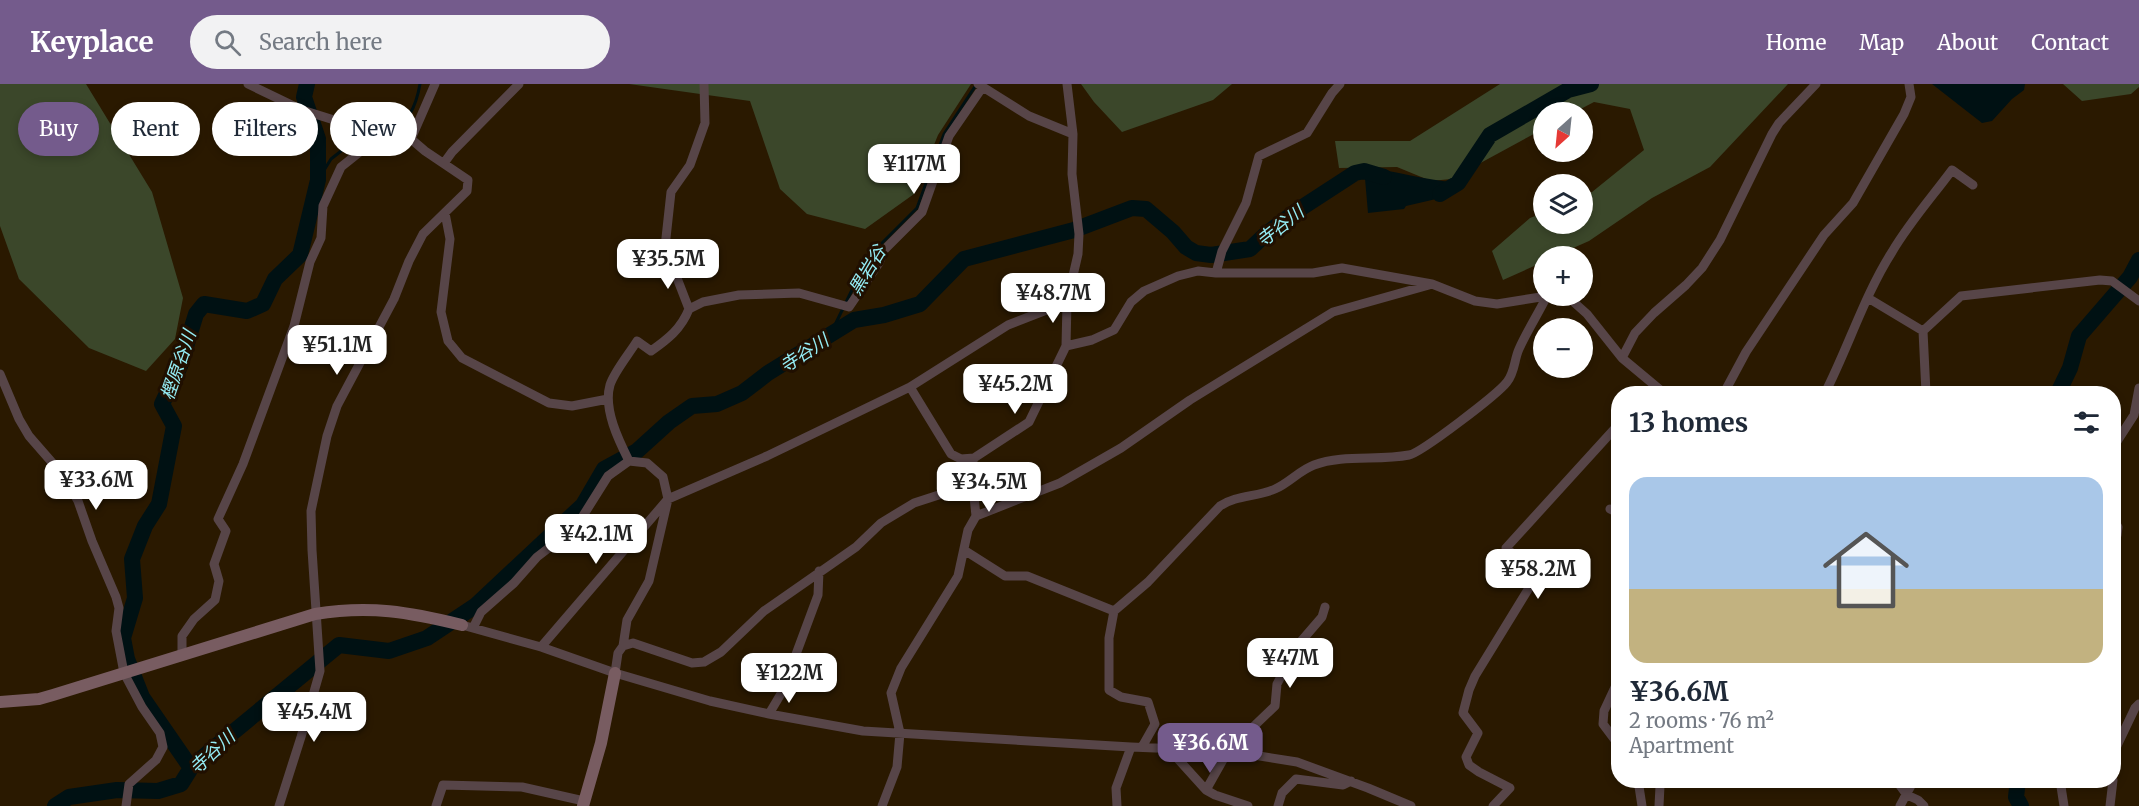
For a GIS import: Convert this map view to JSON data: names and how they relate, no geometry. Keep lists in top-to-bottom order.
{
  "water": ["寺谷川", "黒岩谷", "樫原谷川"],
  "north": "bottom left",
  "page": {
    "header": "Keyplace",
    "search": "Search here",
    "nav": [
      "Home",
      "Map",
      "About",
      "Contact"
    ],
    "map_buttons": ["+", "−"],
    "chip": [
      "Buy",
      "Rent",
      "Filters",
      "New"
    ],
    "price": [
      "¥117M",
      "¥35.5M",
      "¥48.7M",
      "¥51.1M",
      "¥45.2M",
      "¥33.6M",
      "¥34.5M",
      "¥42.1M",
      "¥58.2M",
      "¥47M",
      "¥122M",
      "¥45.4M",
      "¥36.6M"
    ],
    "heading": "13 homes",
    "list": [
      {
        "name": "¥36.6M",
        "note": "2 rooms · 76 m² · Apartment"
      }
    ]
  }
}
